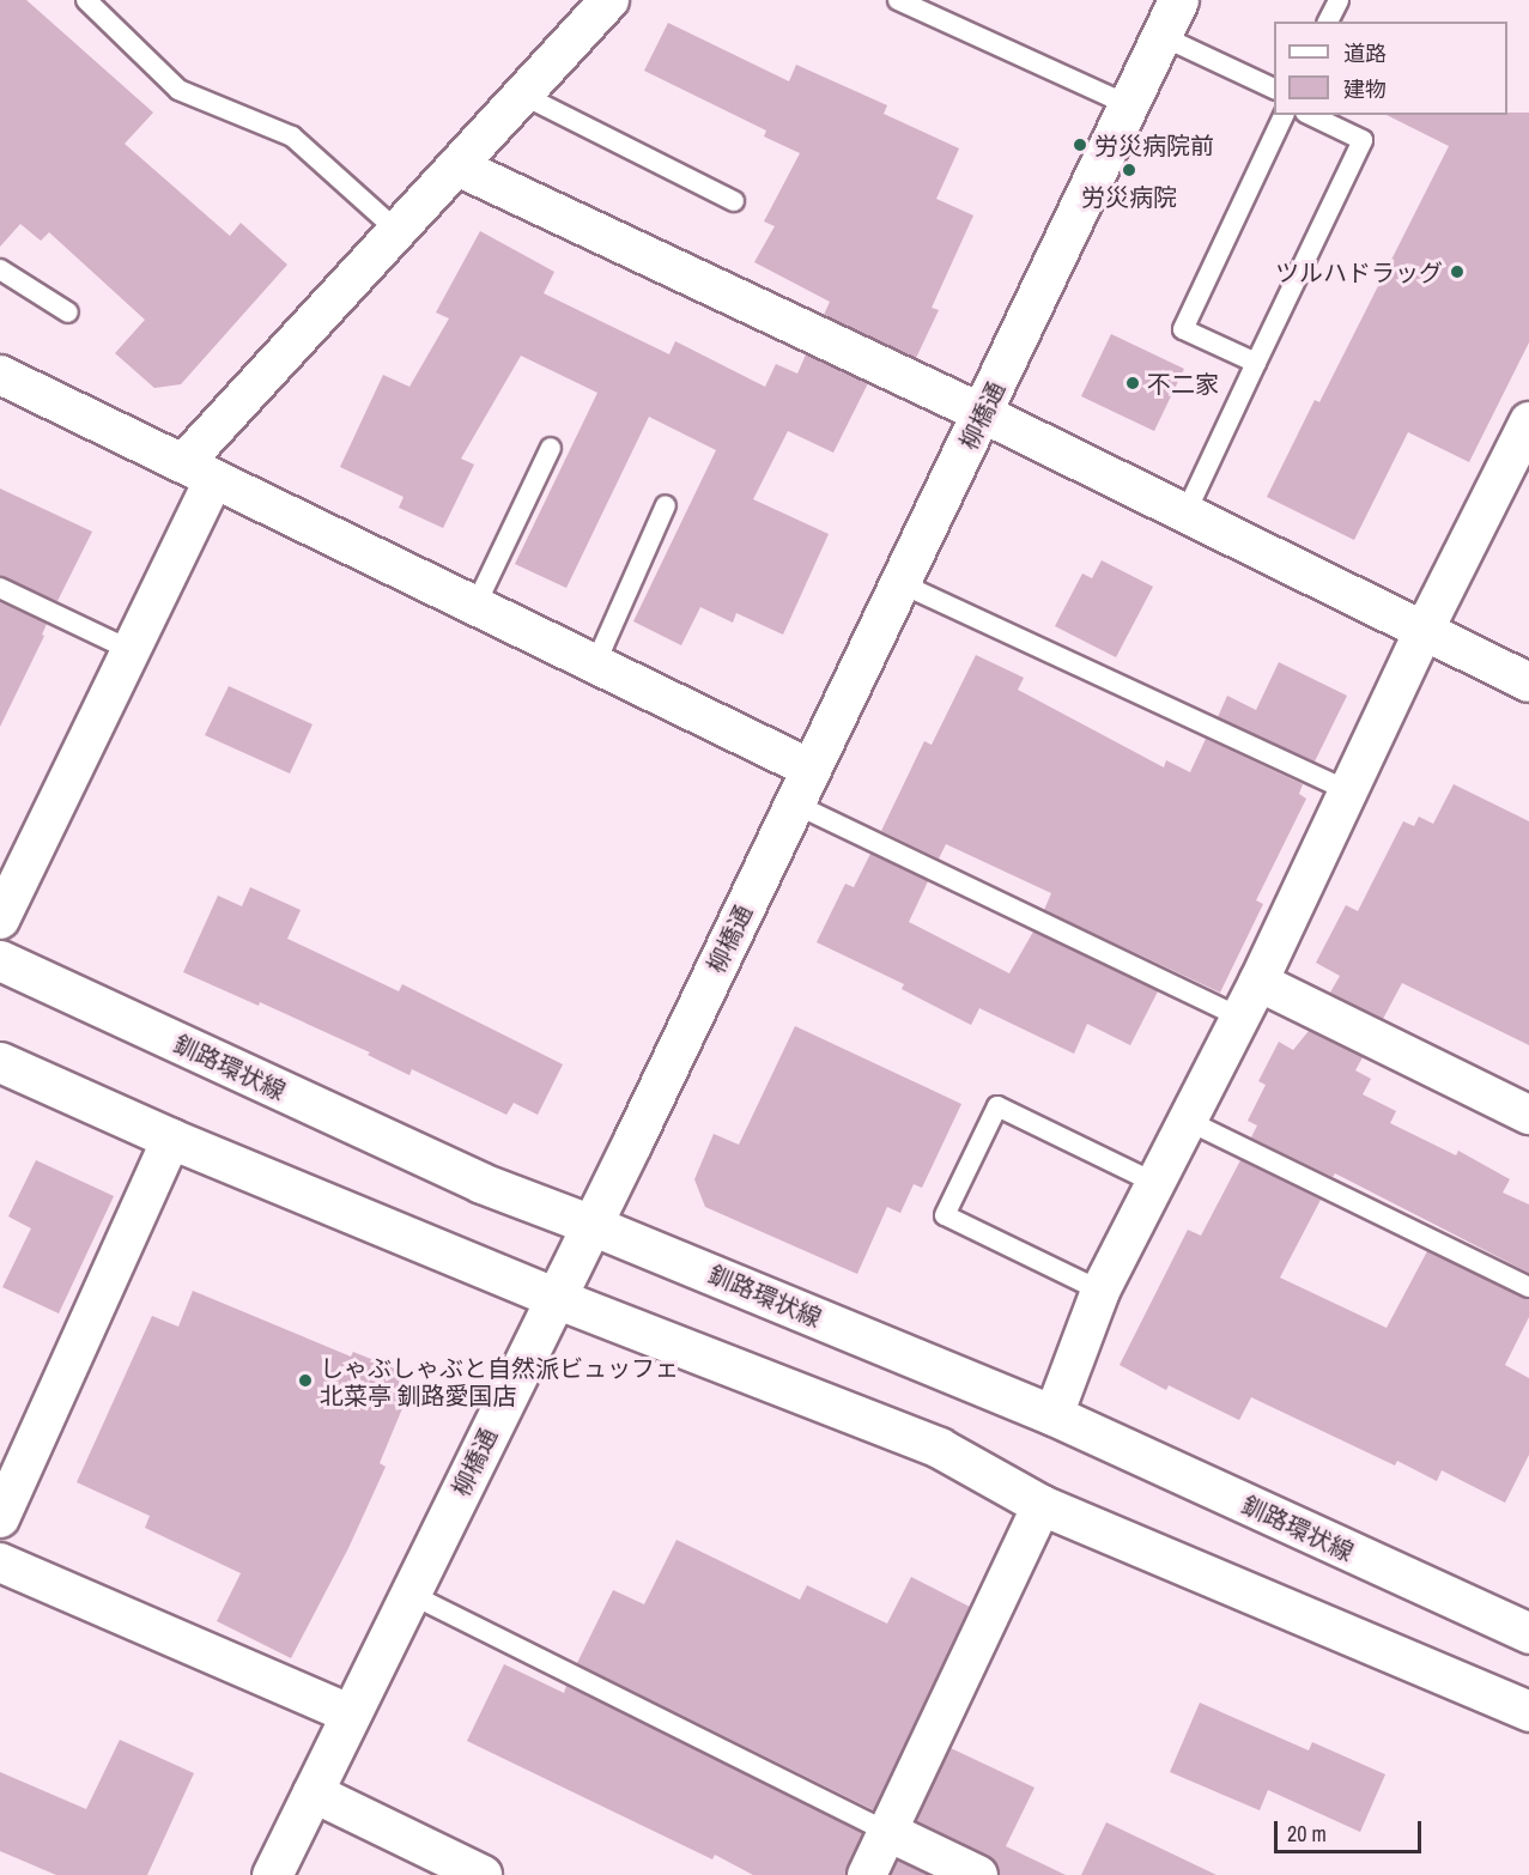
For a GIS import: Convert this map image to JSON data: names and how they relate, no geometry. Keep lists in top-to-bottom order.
{
  "streets": {
    "main road": ["柳橋通", "釧路環状線"]
  },
  "crossings": [
    ["柳橋通", "釧路環状線"]
  ],
  "places": [
    "労災病院前",
    "労災病院",
    "ツルハドラッグ",
    "不二家",
    "しゃぶしゃぶと自然派ビュッフェ 北菜亭 釧路愛国店"
  ],
  "legend": ["道路", "建物"],
  "scale_bar": "20 m"
}
